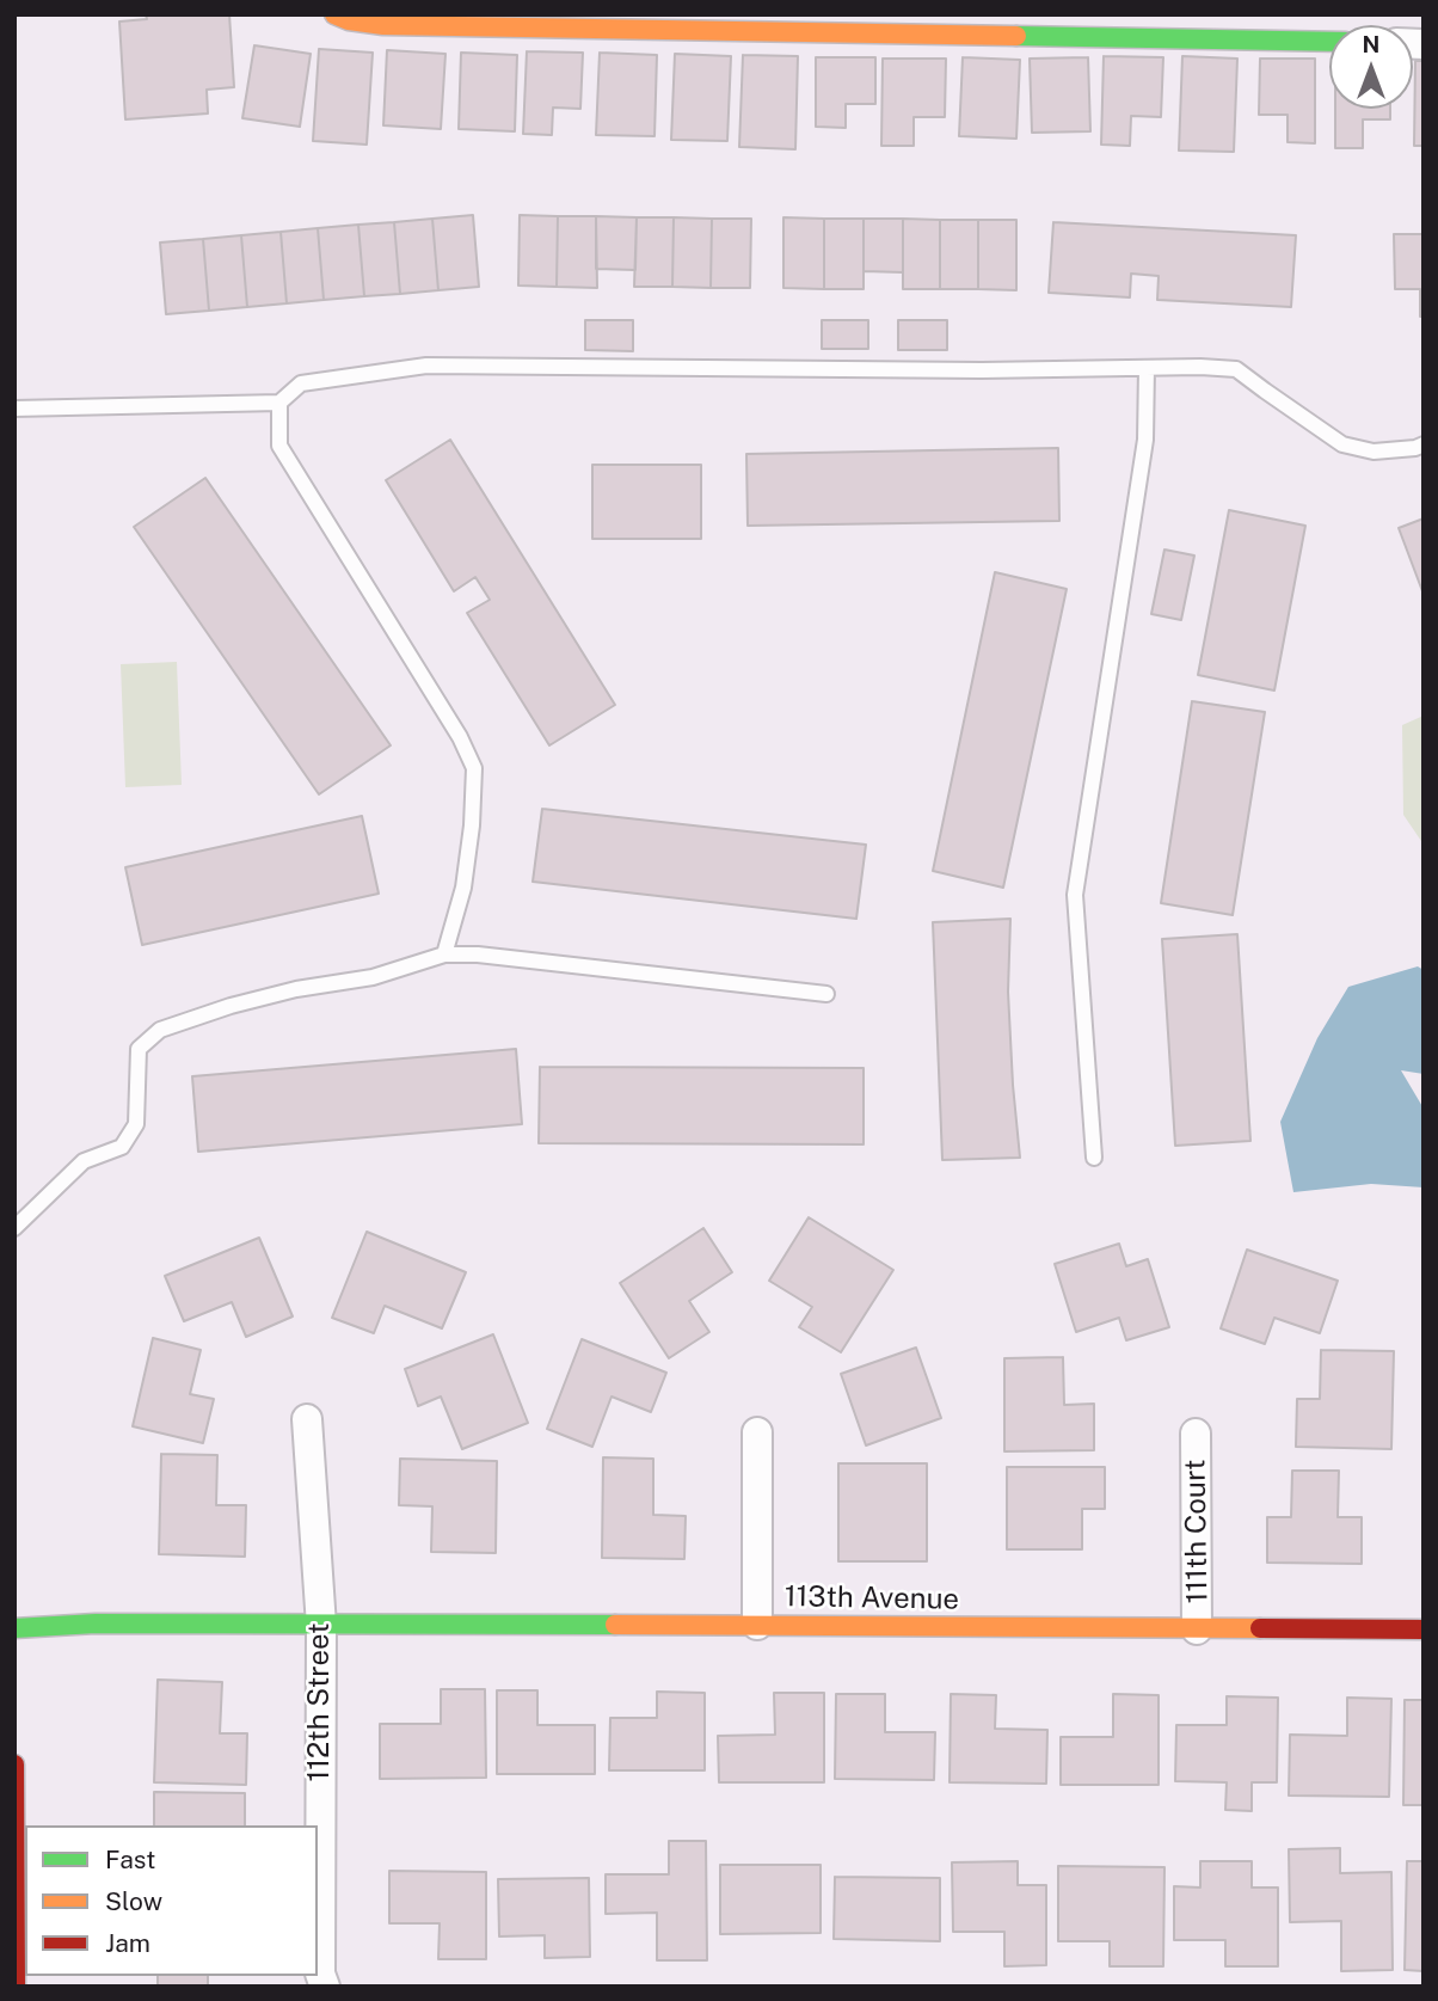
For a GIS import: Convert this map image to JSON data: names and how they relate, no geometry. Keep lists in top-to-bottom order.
{
  "streets": {
    "street": ["111th Court", "113th Avenue", "112th Street"]
  },
  "crossings": [
    ["111th Court", "113th Avenue"],
    ["113th Avenue", "112th Street"]
  ],
  "legend": ["Fast", "Slow", "Jam"],
  "north": "top"
}
